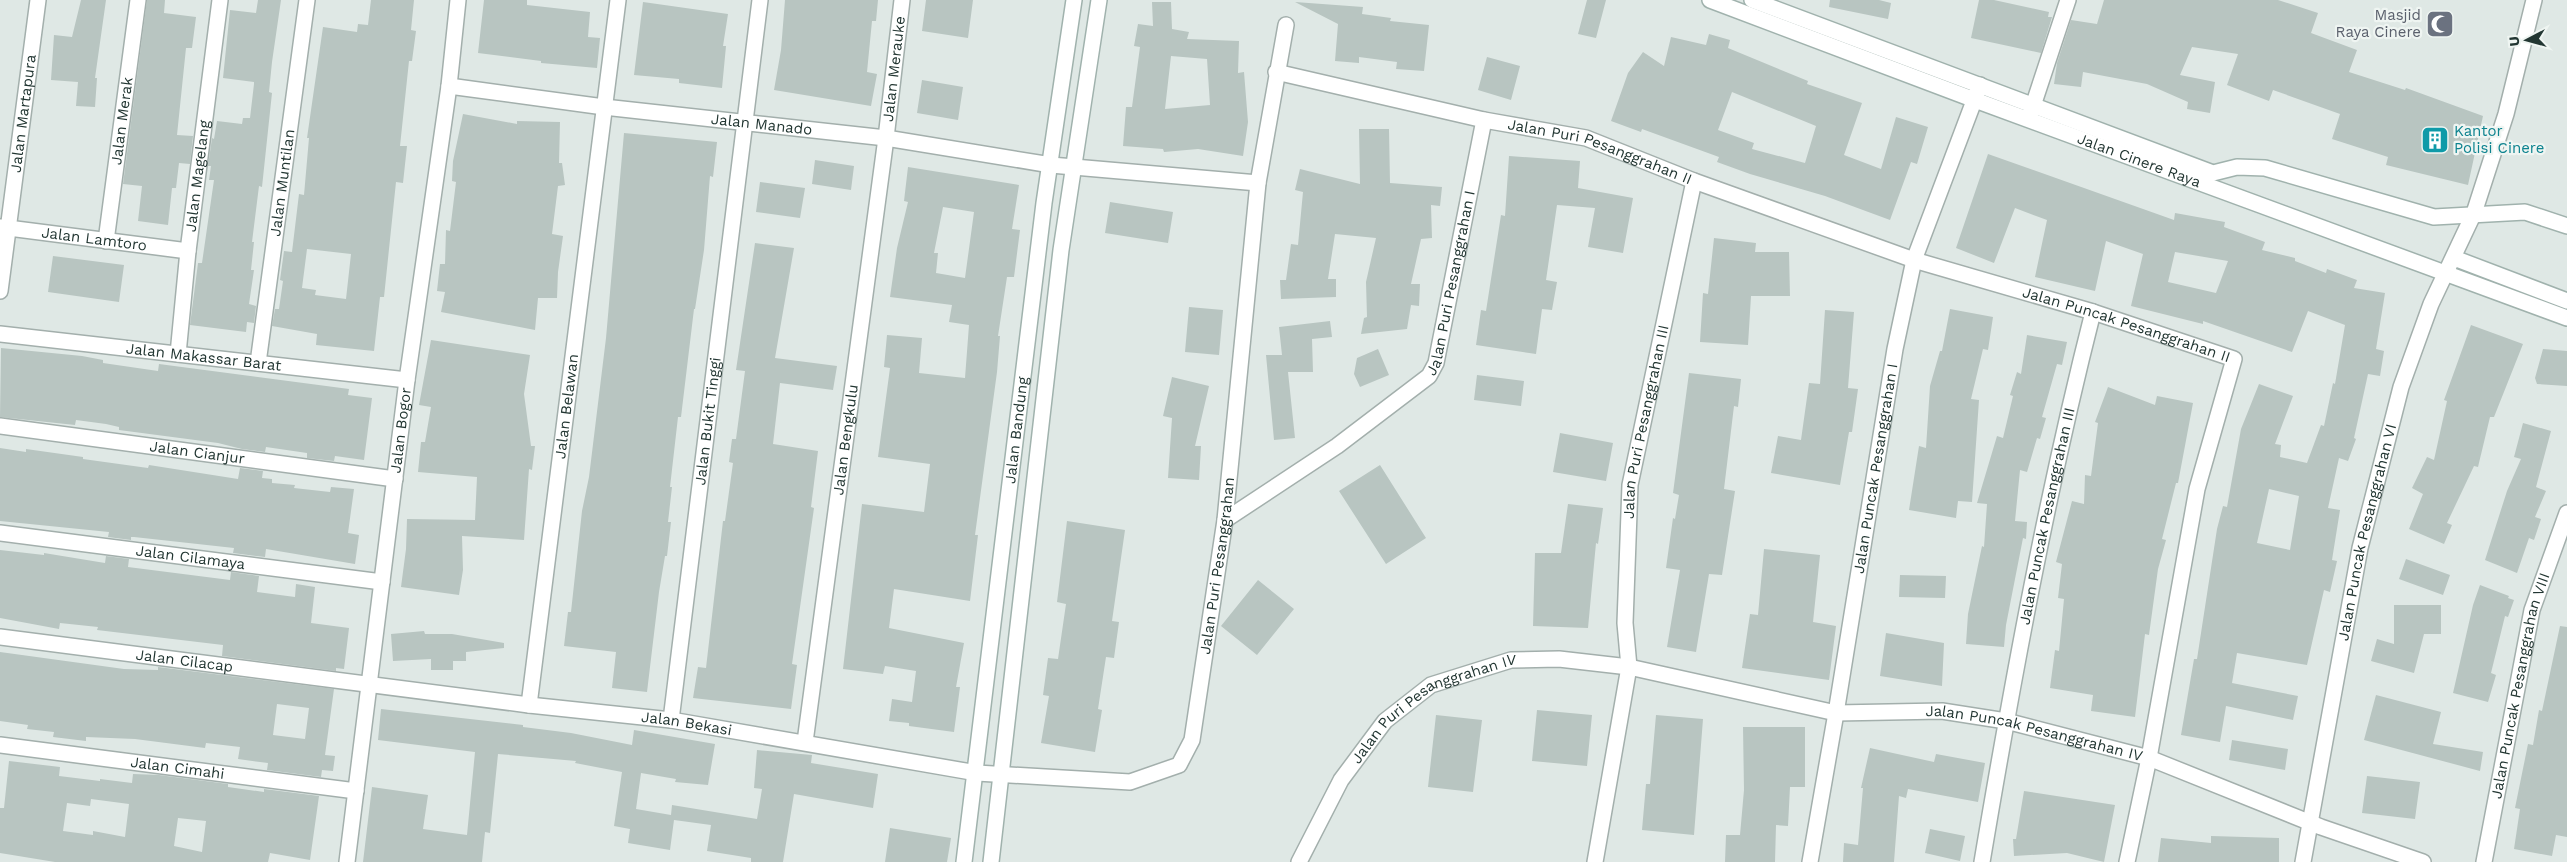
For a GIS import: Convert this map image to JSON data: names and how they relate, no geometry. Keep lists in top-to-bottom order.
{
  "streets": {
    "street": [
      "Jalan Merauke",
      "Jalan Martapura",
      "Jalan Merak",
      "Jalan Manado",
      "Jalan Puri Pesanggrahan II",
      "Jalan Cinere Raya",
      "Jalan Magelang",
      "Jalan Muntilan",
      "Jalan Lamtoro",
      "Jalan Puri Pesanggrahan I",
      "Jalan Puncak Pesanggrahan II",
      "Jalan Makassar Barat",
      "Jalan Belawan",
      "Jalan Bukit Tinggi",
      "Jalan Puri Pesanggrahan III",
      "Jalan Bogor",
      "Jalan Bandung",
      "Jalan Bengkulu",
      "Jalan Cianjur",
      "Jalan Puncak Pesanggrahan I",
      "Jalan Puncak Pesanggrahan III",
      "Jalan Puncak Pesanggrahan VI",
      "Jalan Cilamaya",
      "Jalan Puri Pesanggrahan",
      "Jalan Cilacap",
      "Jalan Puncak Pesanggrahan VIII",
      "Jalan Puri Pesanggrahan IV",
      "Jalan Bekasi",
      "Jalan Puncak Pesanggrahan IV",
      "Jalan Cimahi"
    ]
  },
  "crossings": [
    ["Jalan Merauke", "Jalan Manado"],
    ["Jalan Merauke", "Jalan Bengkulu"],
    ["Jalan Martapura", "Jalan Lamtoro"],
    ["Jalan Merak", "Jalan Lamtoro"],
    ["Jalan Manado", "Jalan Belawan"],
    ["Jalan Manado", "Jalan Bukit Tinggi"],
    ["Jalan Manado", "Jalan Bogor"],
    ["Jalan Manado", "Jalan Bandung"],
    ["Jalan Manado", "Jalan Bengkulu"],
    ["Jalan Puri Pesanggrahan II", "Jalan Puri Pesanggrahan I"],
    ["Jalan Puri Pesanggrahan II", "Jalan Puncak Pesanggrahan II"],
    ["Jalan Puri Pesanggrahan II", "Jalan Puri Pesanggrahan III"],
    ["Jalan Puri Pesanggrahan II", "Jalan Puncak Pesanggrahan I"],
    ["Jalan Puri Pesanggrahan II", "Jalan Puri Pesanggrahan"],
    ["Jalan Cinere Raya", "Jalan Puncak Pesanggrahan I"],
    ["Jalan Cinere Raya", "Jalan Puncak Pesanggrahan VI"],
    ["Jalan Magelang", "Jalan Lamtoro"],
    ["Jalan Magelang", "Jalan Makassar Barat"],
    ["Jalan Muntilan", "Jalan Makassar Barat"],
    ["Jalan Puri Pesanggrahan I", "Jalan Puri Pesanggrahan"],
    ["Jalan Puncak Pesanggrahan II", "Jalan Puncak Pesanggrahan I"],
    ["Jalan Puncak Pesanggrahan II", "Jalan Puncak Pesanggrahan III"],
    ["Jalan Puncak Pesanggrahan II", "Jalan Puncak Pesanggrahan IV"],
    ["Jalan Makassar Barat", "Jalan Bogor"],
    ["Jalan Belawan", "Jalan Bekasi"],
    ["Jalan Bukit Tinggi", "Jalan Bekasi"],
    ["Jalan Puri Pesanggrahan III", "Jalan Puri Pesanggrahan IV"],
    ["Jalan Puri Pesanggrahan III", "Jalan Puncak Pesanggrahan IV"],
    ["Jalan Bogor", "Jalan Cianjur"],
    ["Jalan Bogor", "Jalan Cilamaya"],
    ["Jalan Bogor", "Jalan Cilacap"],
    ["Jalan Bogor", "Jalan Bekasi"],
    ["Jalan Bogor", "Jalan Cimahi"],
    ["Jalan Bandung", "Jalan Puri Pesanggrahan"],
    ["Jalan Bandung", "Jalan Bekasi"],
    ["Jalan Bengkulu", "Jalan Bekasi"],
    ["Jalan Puncak Pesanggrahan I", "Jalan Puncak Pesanggrahan IV"],
    ["Jalan Puncak Pesanggrahan III", "Jalan Puncak Pesanggrahan IV"],
    ["Jalan Puncak Pesanggrahan VI", "Jalan Puncak Pesanggrahan IV"],
    ["Jalan Puri Pesanggrahan", "Jalan Bekasi"],
    ["Jalan Cilacap", "Jalan Bekasi"],
    ["Jalan Puri Pesanggrahan IV", "Jalan Puncak Pesanggrahan IV"]
  ],
  "places": {
    "mosque": ["Masjid Raya Cinere"],
    "building": ["Kantor Polisi Cinere"]
  },
  "north": "left"
}
